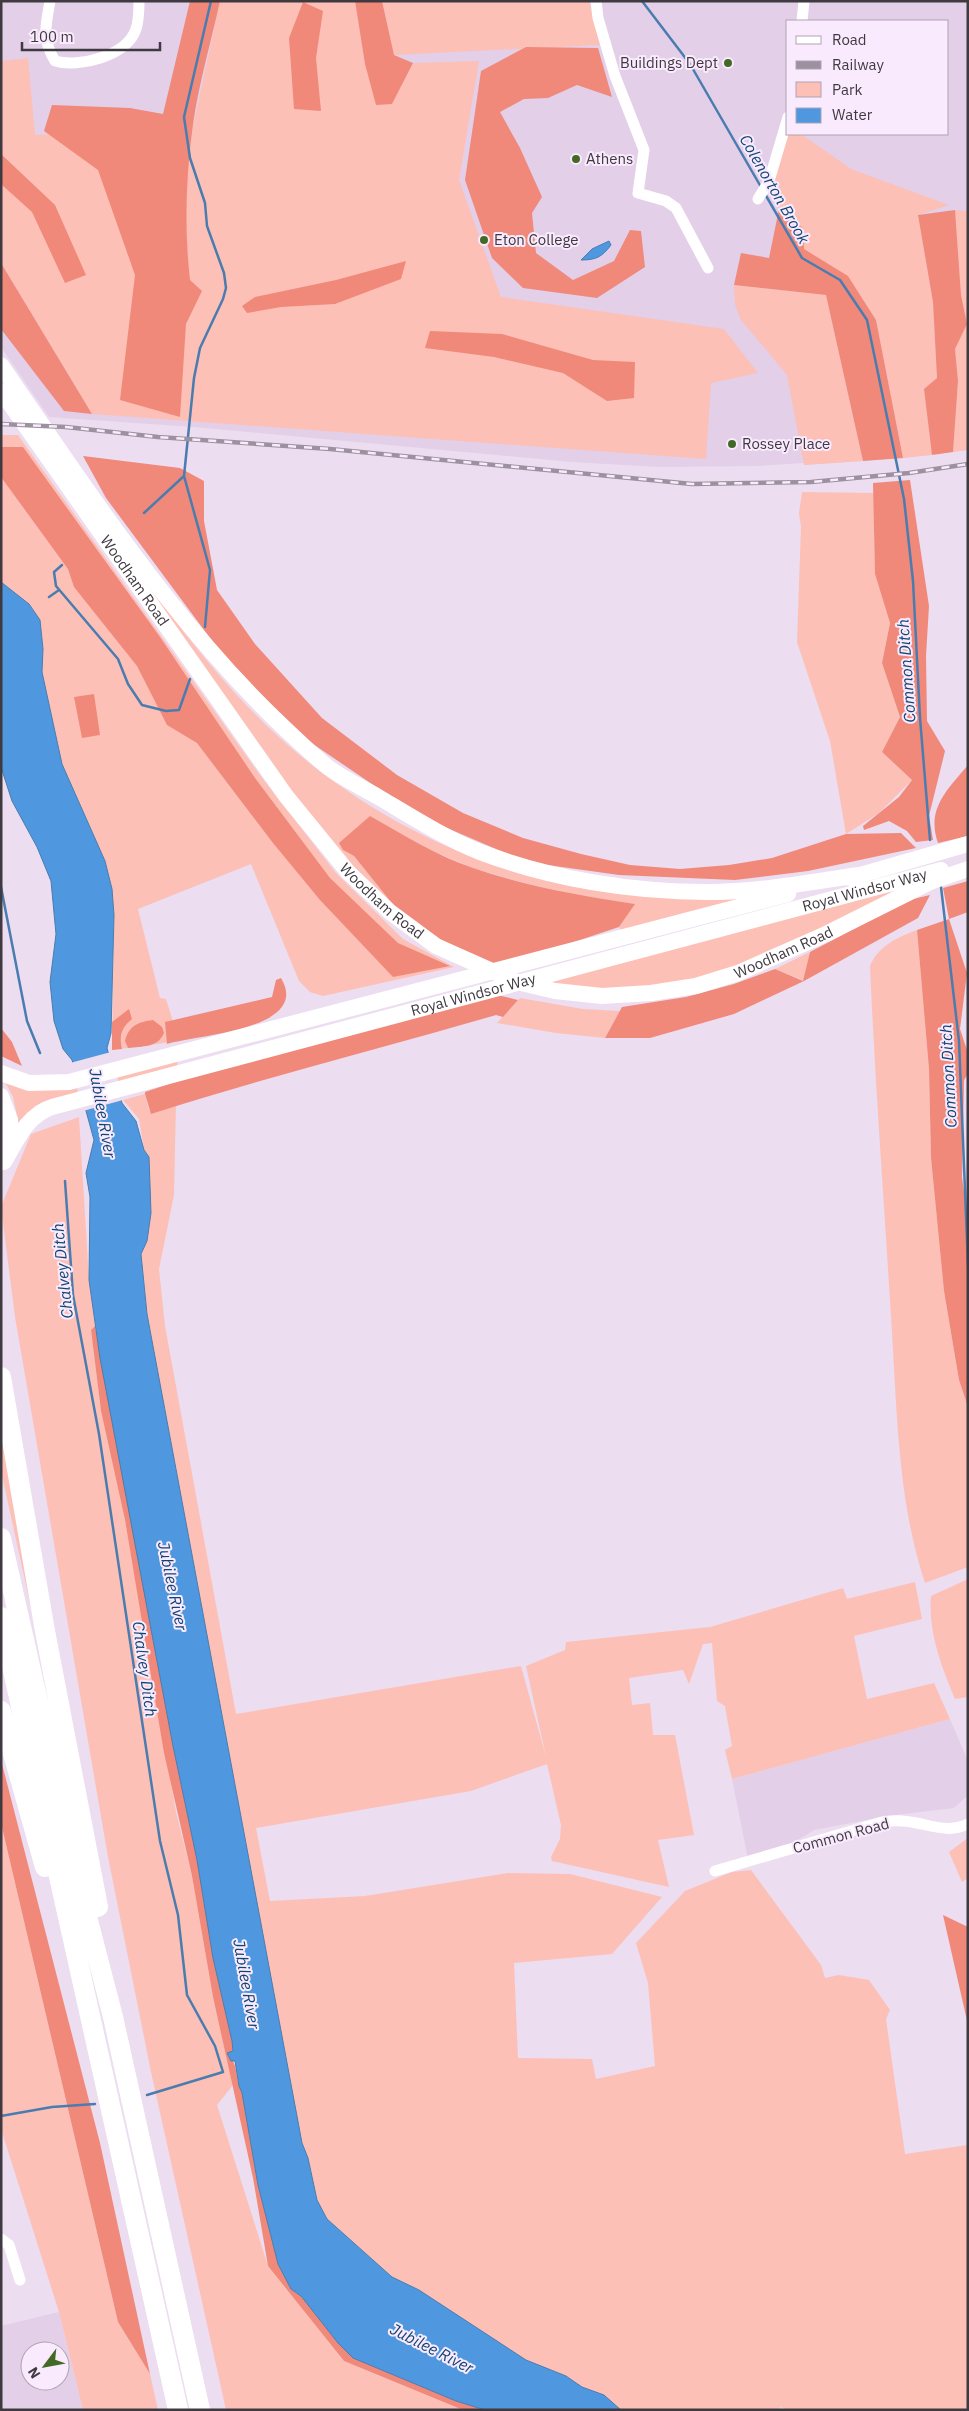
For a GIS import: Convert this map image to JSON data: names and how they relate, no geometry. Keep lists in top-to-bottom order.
{
  "streets": {
    "main road": ["Woodham Road", "Royal Windsor Way"],
    "street": ["Common Road"]
  },
  "crossings": [
    ["Woodham Road", "Royal Windsor Way"]
  ],
  "water": [
    "Colenorton Brook",
    "Common Ditch",
    "Jubilee River",
    "Chalvey Ditch"
  ],
  "places": [
    "Buildings Dept",
    "Athens",
    "Eton College",
    "Rossey Place"
  ],
  "legend": [
    "Road",
    "Railway",
    "Park",
    "Water"
  ],
  "scale_bar": "100 m",
  "north": "bottom left"
}
